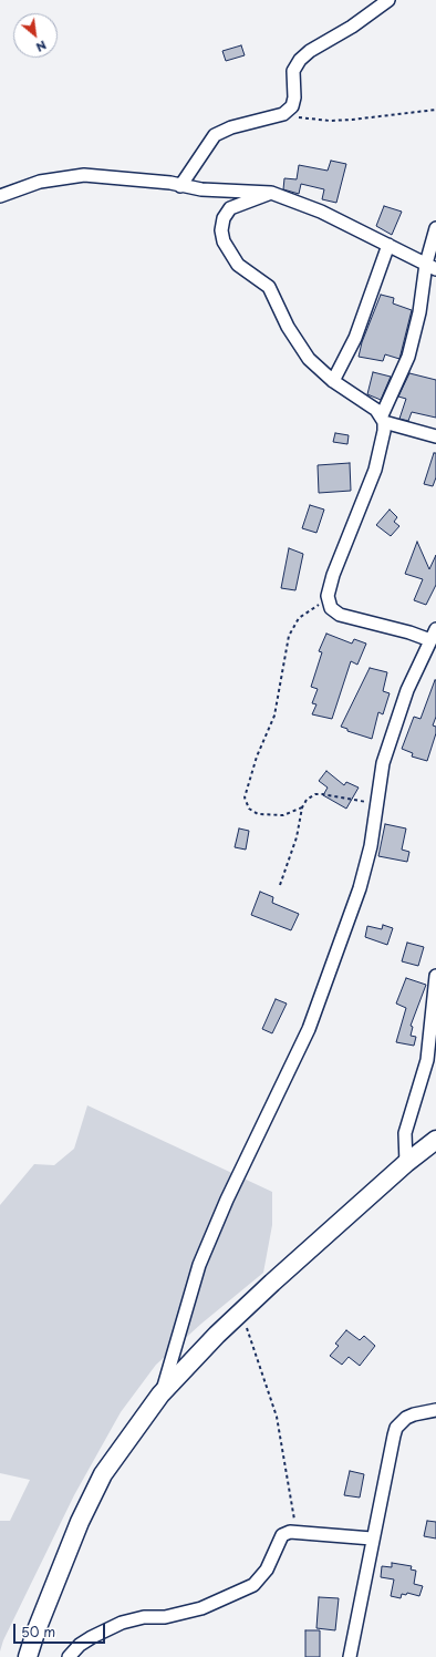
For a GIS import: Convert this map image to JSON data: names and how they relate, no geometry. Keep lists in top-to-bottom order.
{
  "scale_bar": "50 m",
  "north": "bottom right"
}
